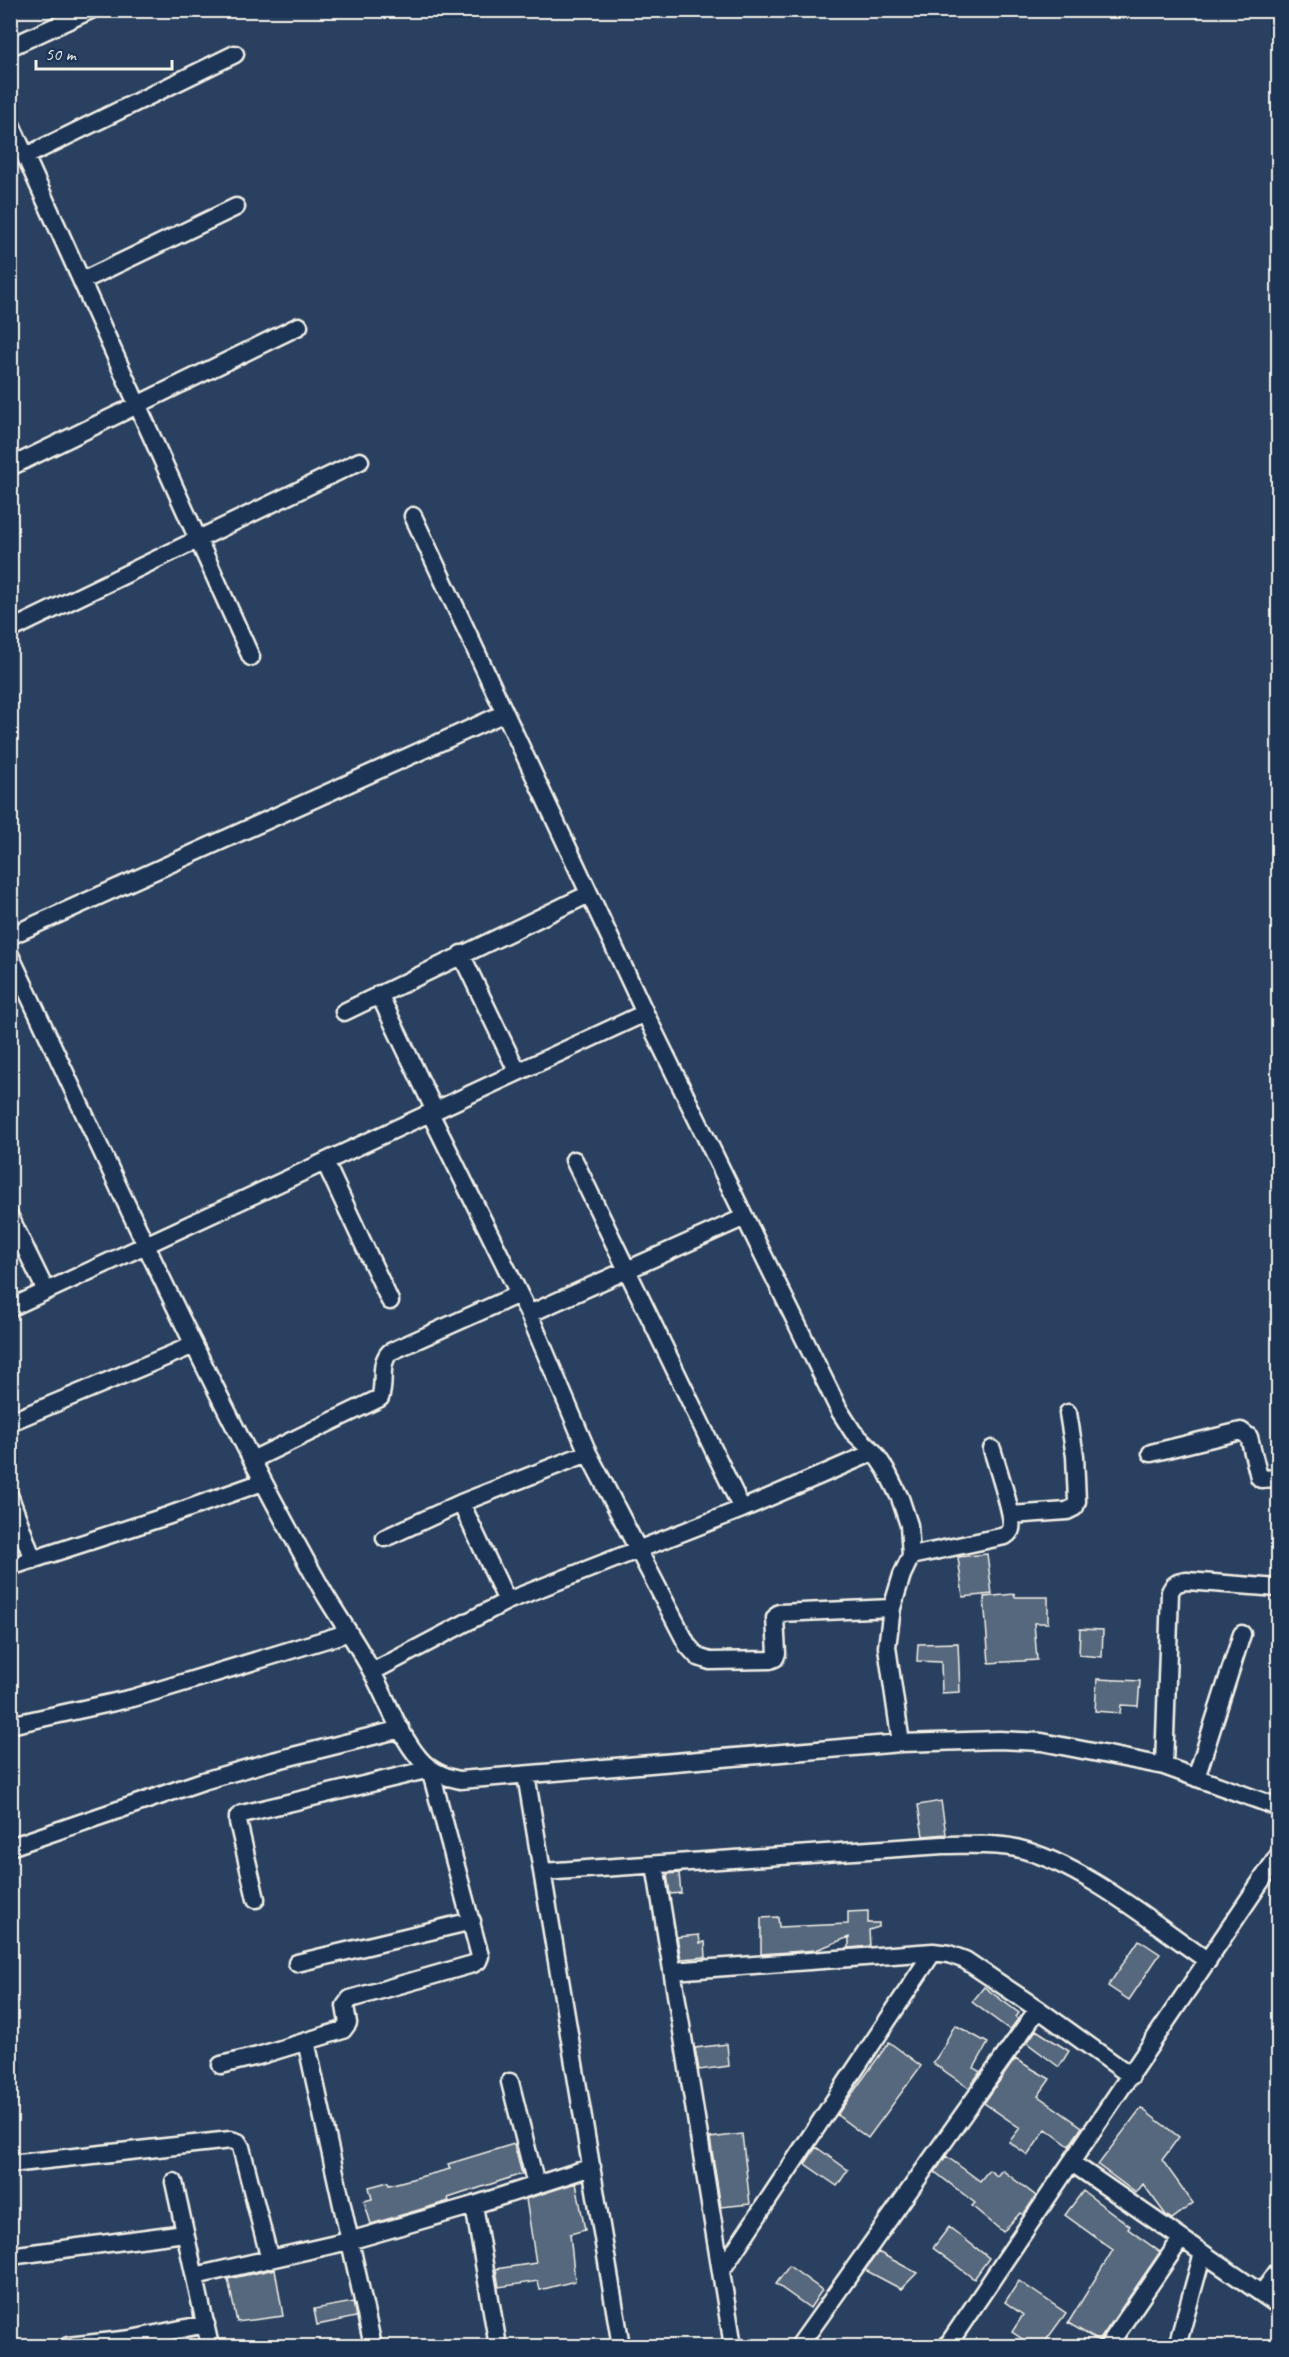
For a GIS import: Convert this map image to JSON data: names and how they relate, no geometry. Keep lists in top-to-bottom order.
{
  "scale_bar": "50 m"
}
